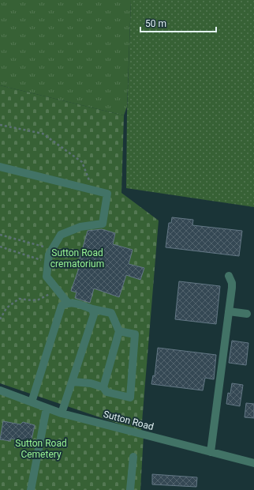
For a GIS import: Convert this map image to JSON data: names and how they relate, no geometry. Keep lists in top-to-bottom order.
{
  "streets": {
    "street": ["Sutton Road"]
  },
  "parks": ["Sutton Road crematorium", "Sutton Road Cemetery"],
  "scale_bar": "50 m"
}
